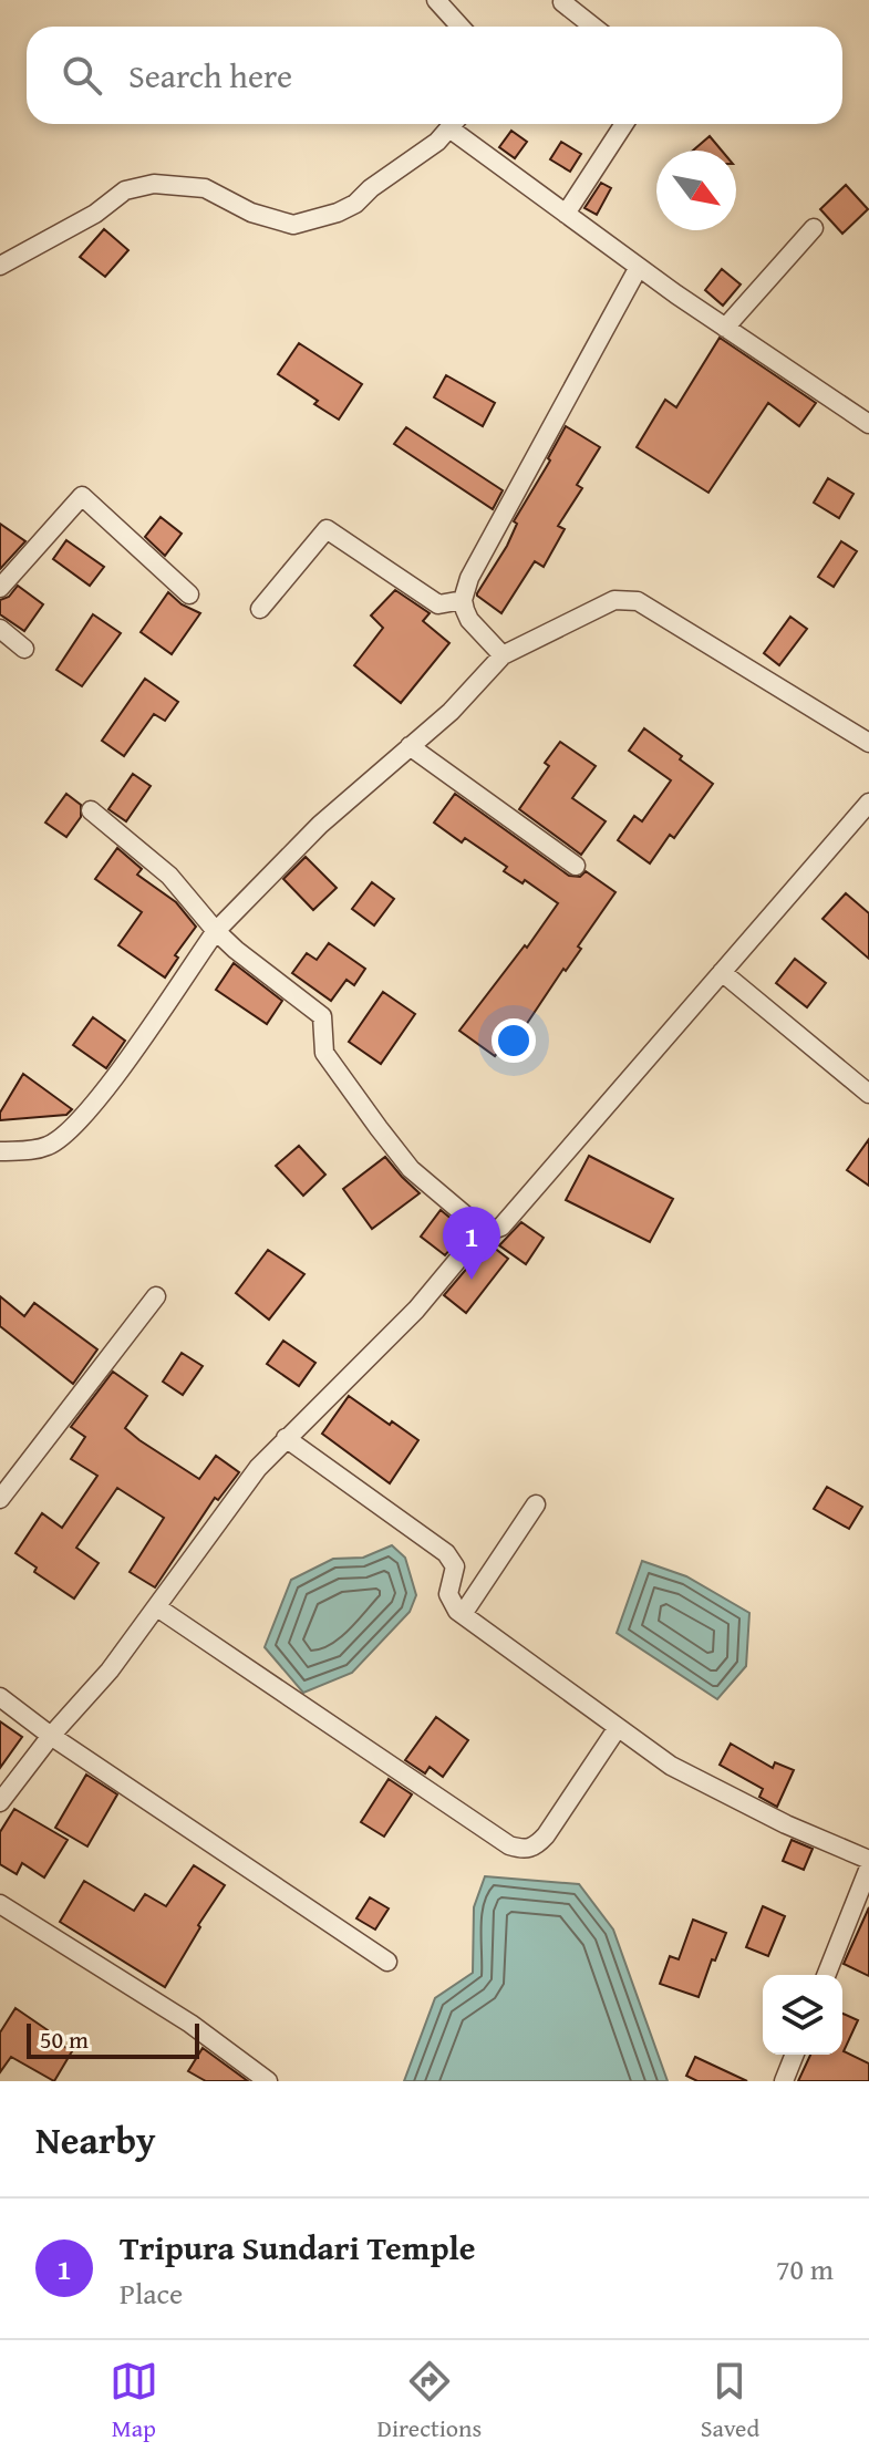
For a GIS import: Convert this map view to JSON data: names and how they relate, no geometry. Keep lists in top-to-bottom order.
{
  "scale_bar": "50 m",
  "north": "bottom right",
  "page": {
    "search": "Search here",
    "pins": "1",
    "scale": "50 m",
    "heading": "Nearby",
    "list": [
      {
        "mark": "1",
        "name": "Tripura Sundari Temple",
        "note": "Place",
        "value": "70 m"
      }
    ],
    "nav": ["Map", "Directions", "Saved"]
  }
}
